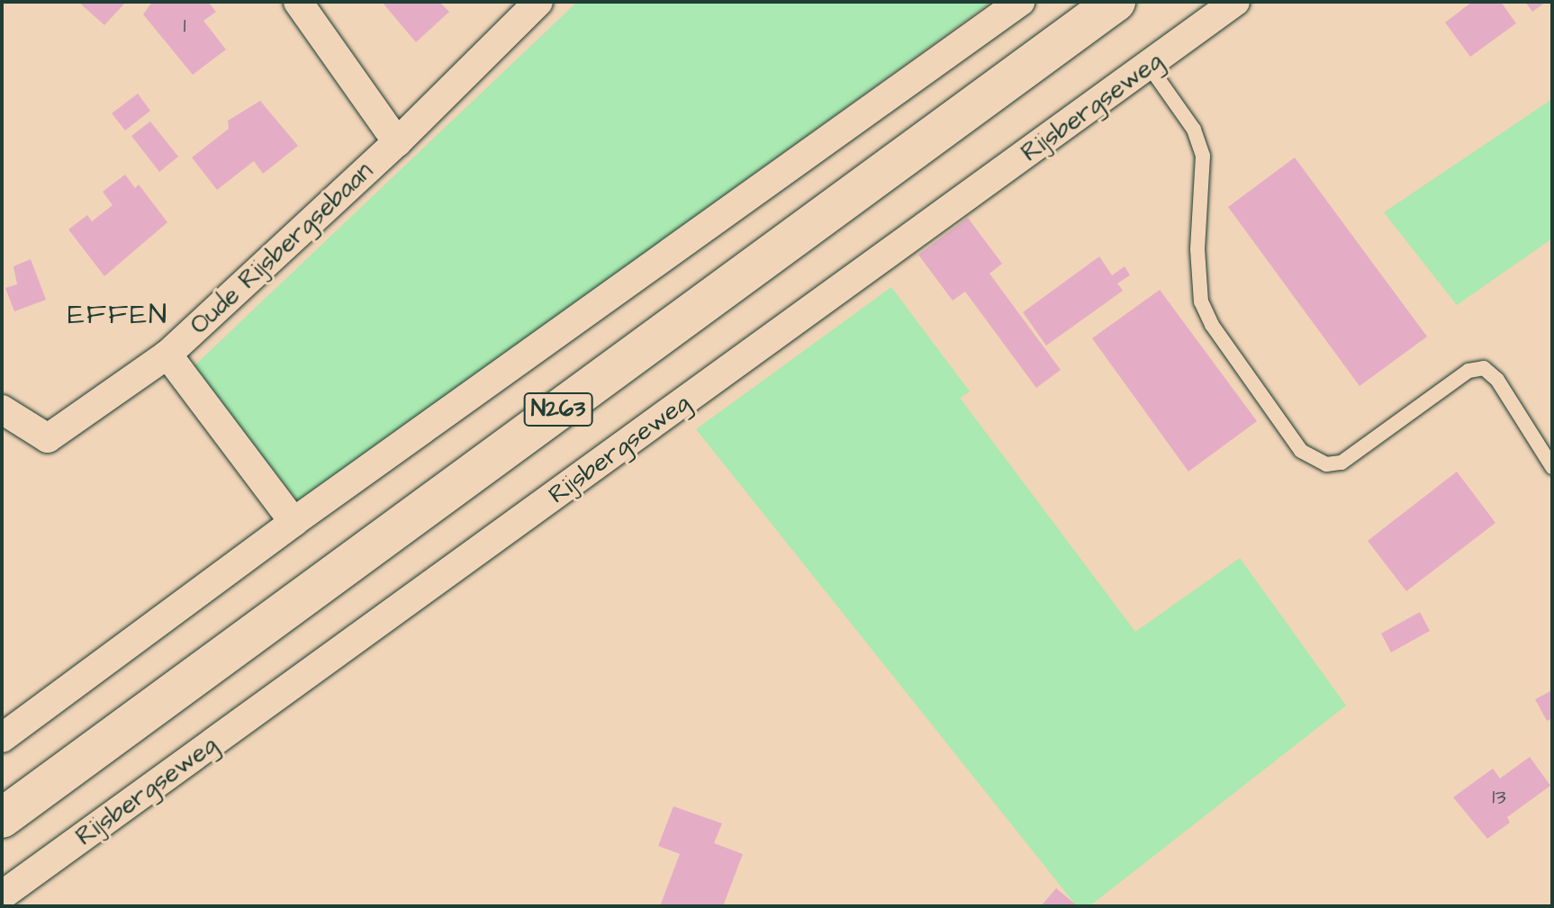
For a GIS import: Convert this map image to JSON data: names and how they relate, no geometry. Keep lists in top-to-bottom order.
{
  "streets": {
    "main road": ["N263"],
    "street": ["Rijsbergseweg", "Oude Rijsbergsebaan"]
  },
  "districts": ["EFFEN"],
  "house_numbers": ["1", "13"]
}
